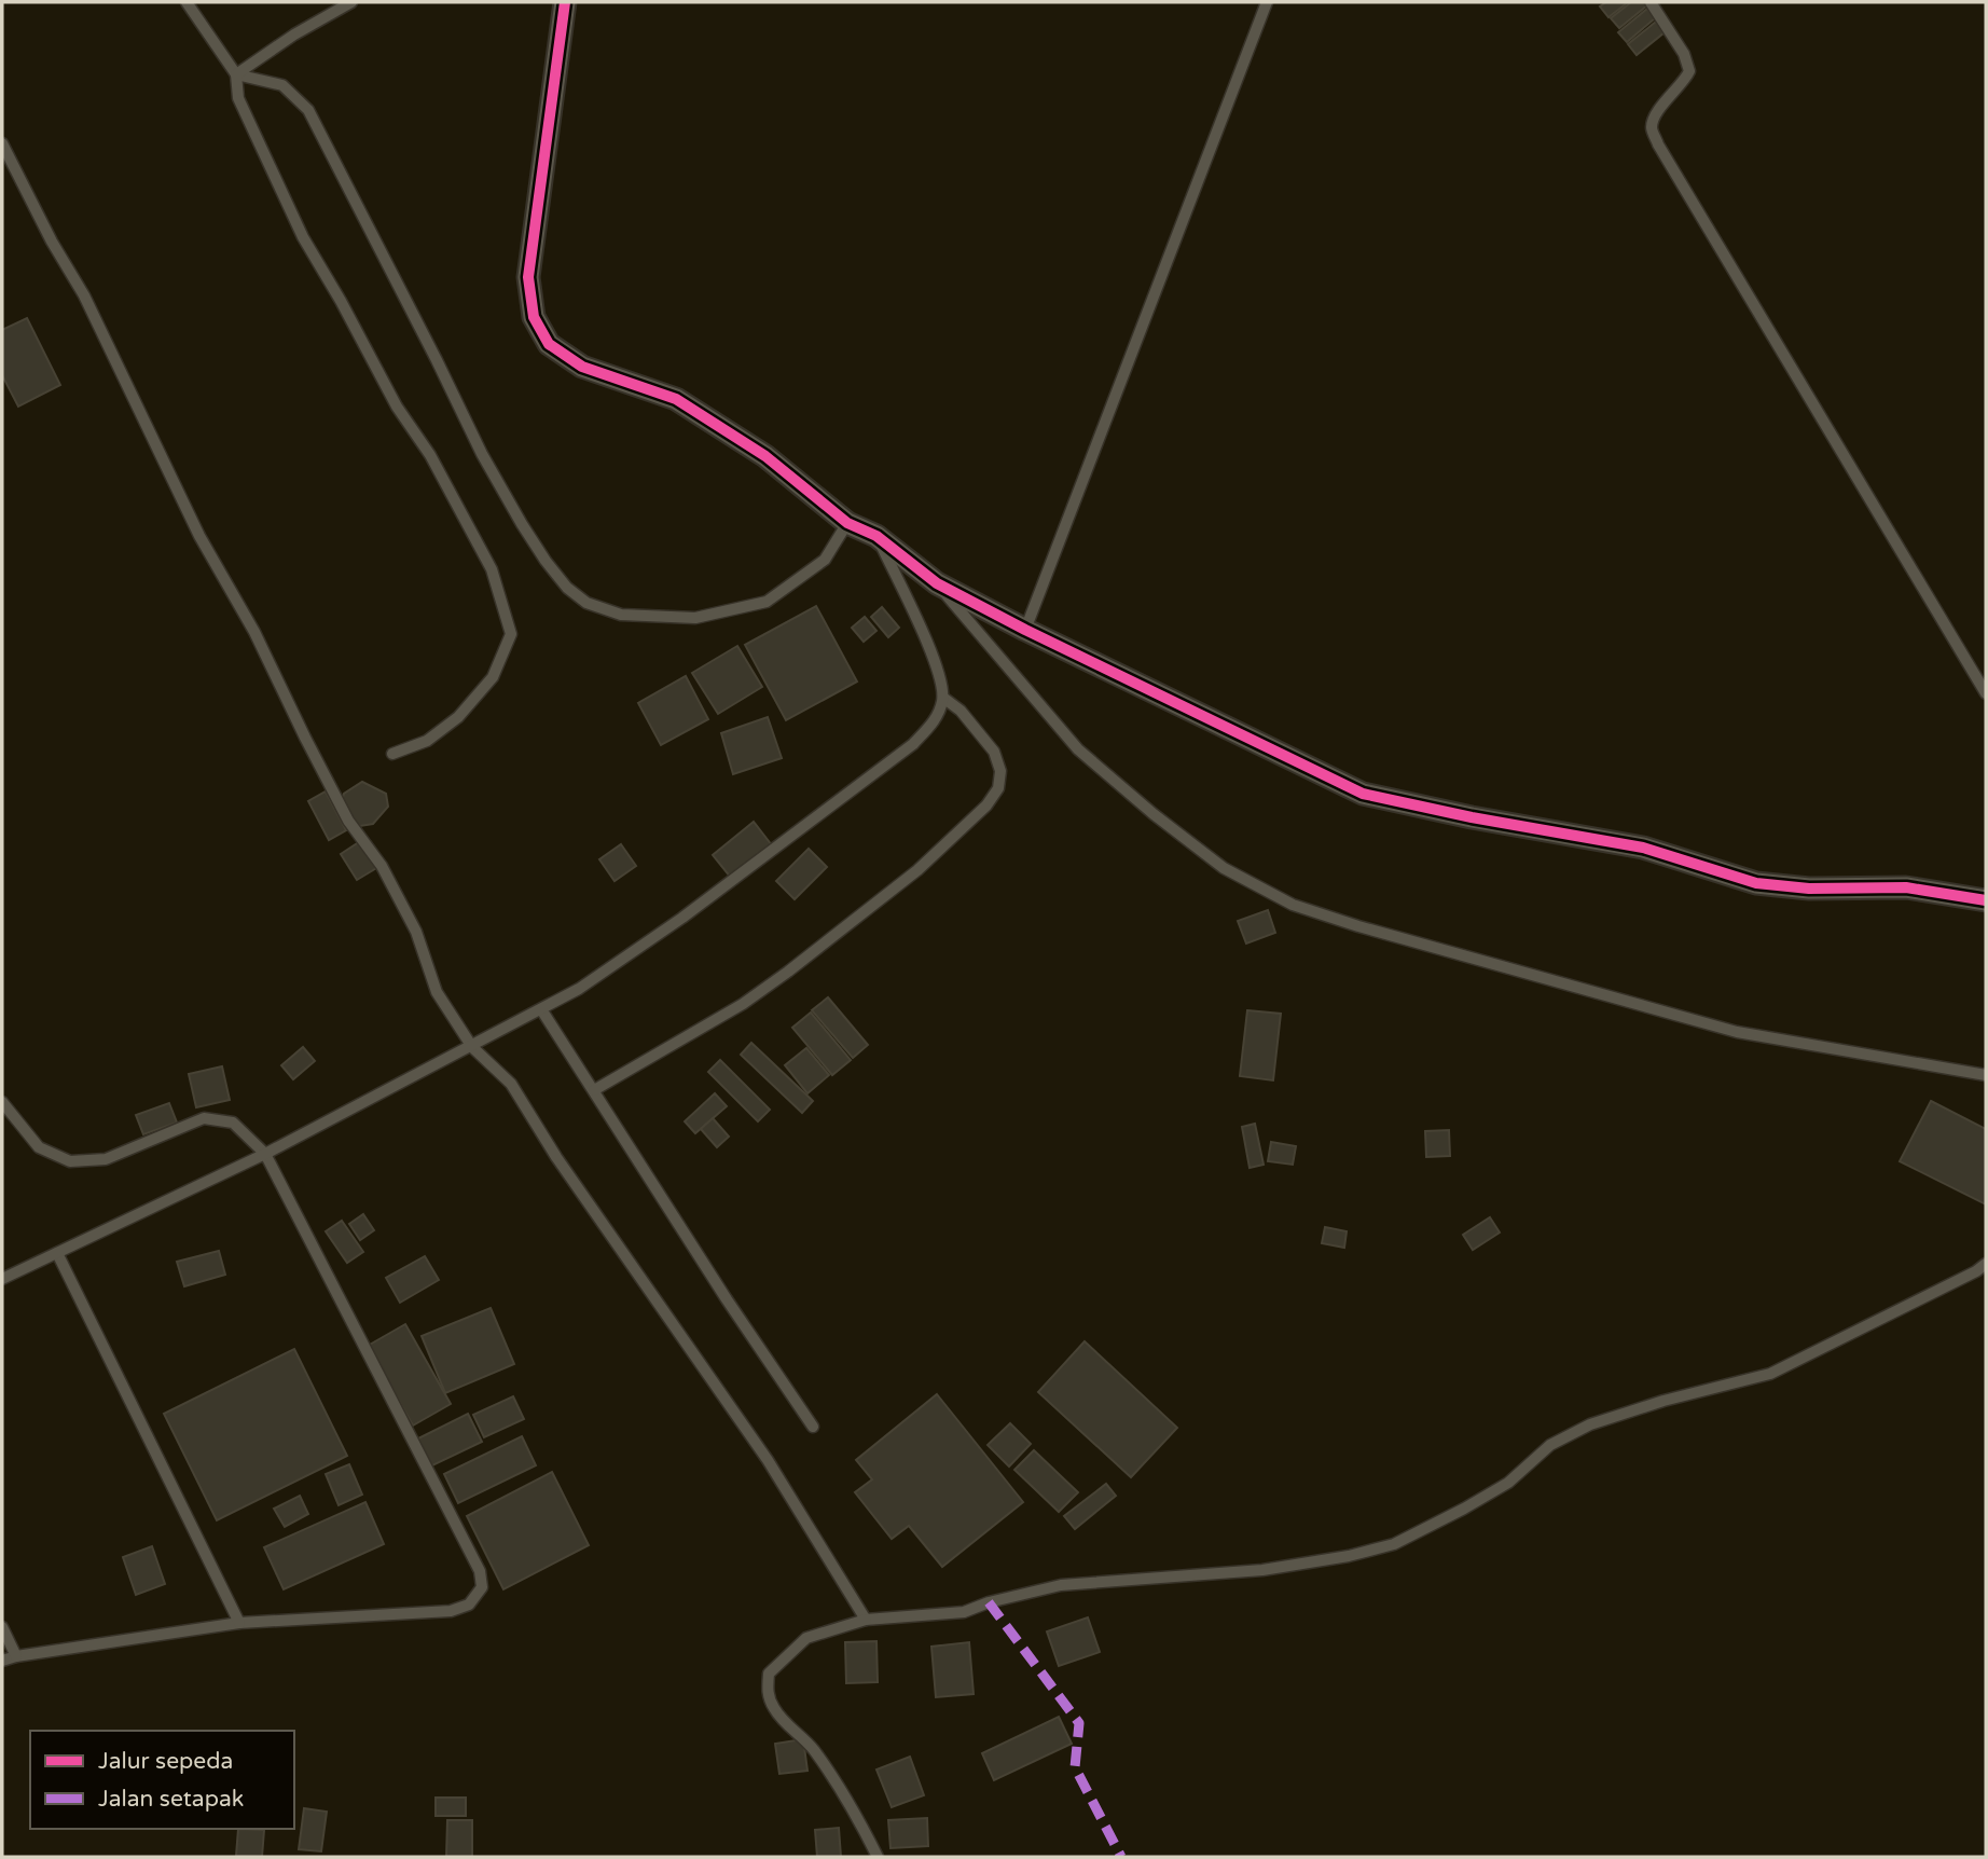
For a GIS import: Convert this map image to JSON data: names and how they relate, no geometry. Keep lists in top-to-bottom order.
{
  "legend": ["Jalur sepeda", "Jalan setapak"]
}
